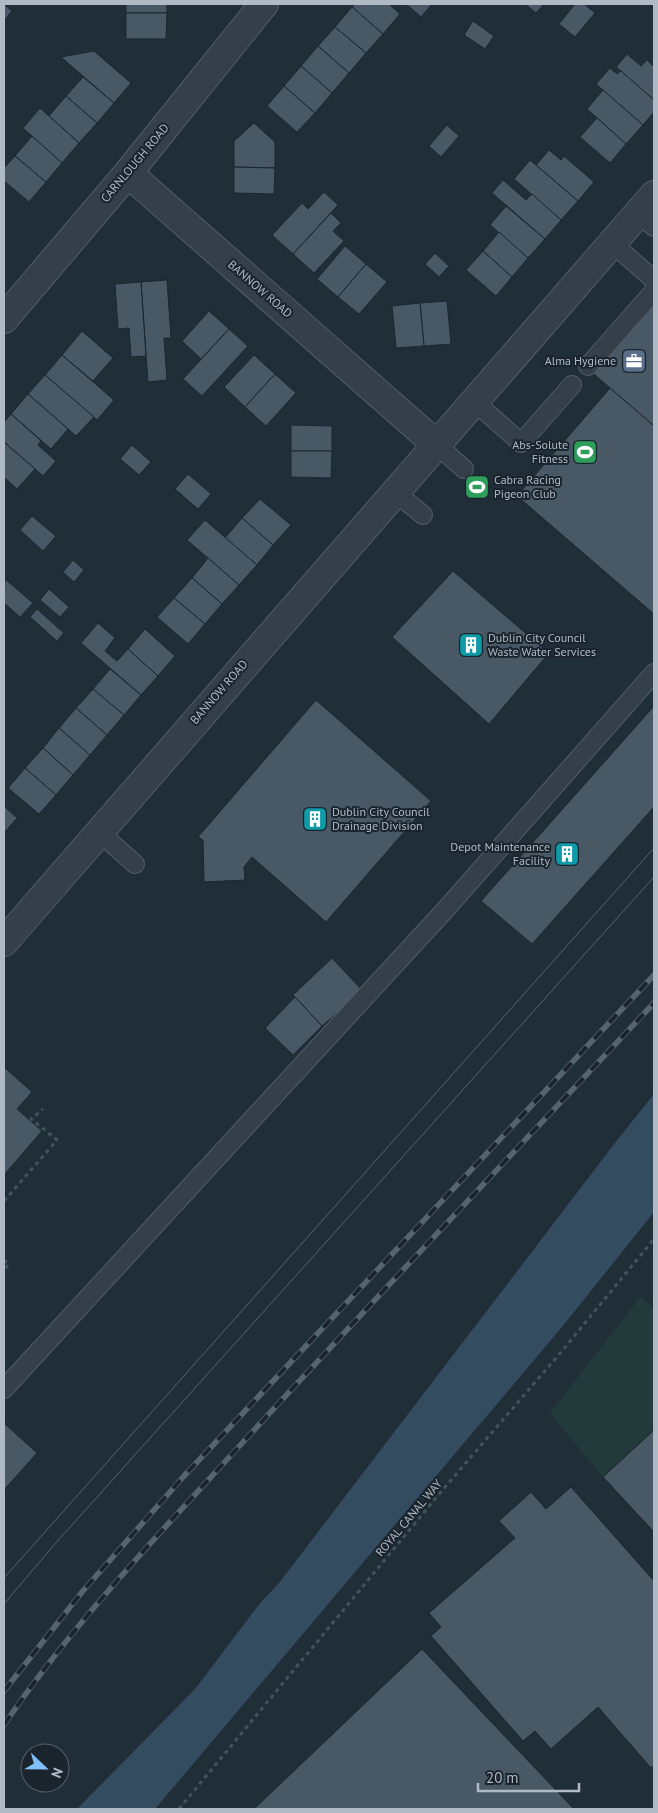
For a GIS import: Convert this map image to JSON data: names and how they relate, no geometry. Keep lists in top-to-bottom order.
{
  "streets": {
    "street": ["CARNLOUGH ROAD", "BANNOW ROAD"],
    "path": ["ROYAL CANAL WAY"]
  },
  "crossings": [
    ["CARNLOUGH ROAD", "BANNOW ROAD"]
  ],
  "places": {
    "office": ["Alma Hygiene"],
    "sports": ["Abs-Solute Fitness", "Cabra Racing Pigeon Club"],
    "building": ["Dublin City Council Waste Water Services", "Dublin City Council Drainage Division", "Depot Maintenance Facility"]
  },
  "scale_bar": "20 m",
  "north": "right"
}
